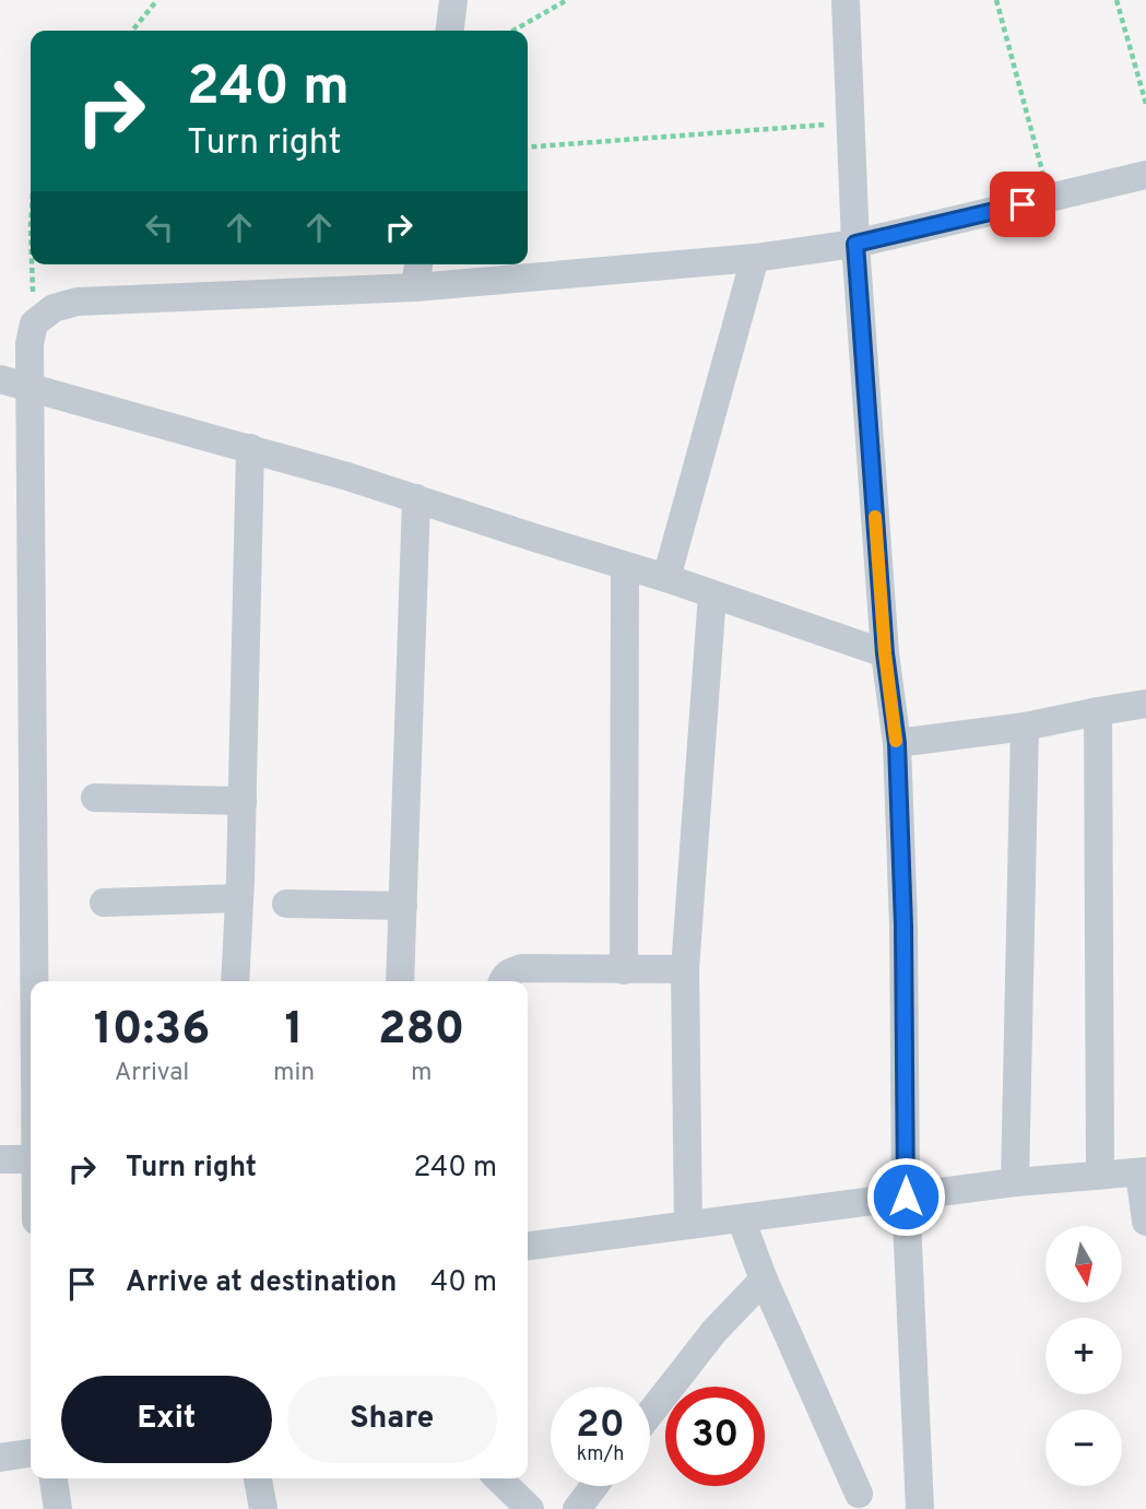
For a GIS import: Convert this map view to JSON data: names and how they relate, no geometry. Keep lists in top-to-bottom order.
{
  "north": "bottom",
  "page": {
    "turn": ["240 m", "Turn right"],
    "eta": [
      "10:36",
      "Arrival",
      "1",
      "min",
      "280",
      "m"
    ],
    "list": [
      {
        "name": "Turn right",
        "value": "240 m"
      },
      {
        "name": "Arrive at destination",
        "value": "40 m"
      }
    ],
    "map_buttons": ["+", "−"],
    "buttons": ["Exit", "Share"],
    "speed": "20 km/h",
    "limit": "30"
  }
}
